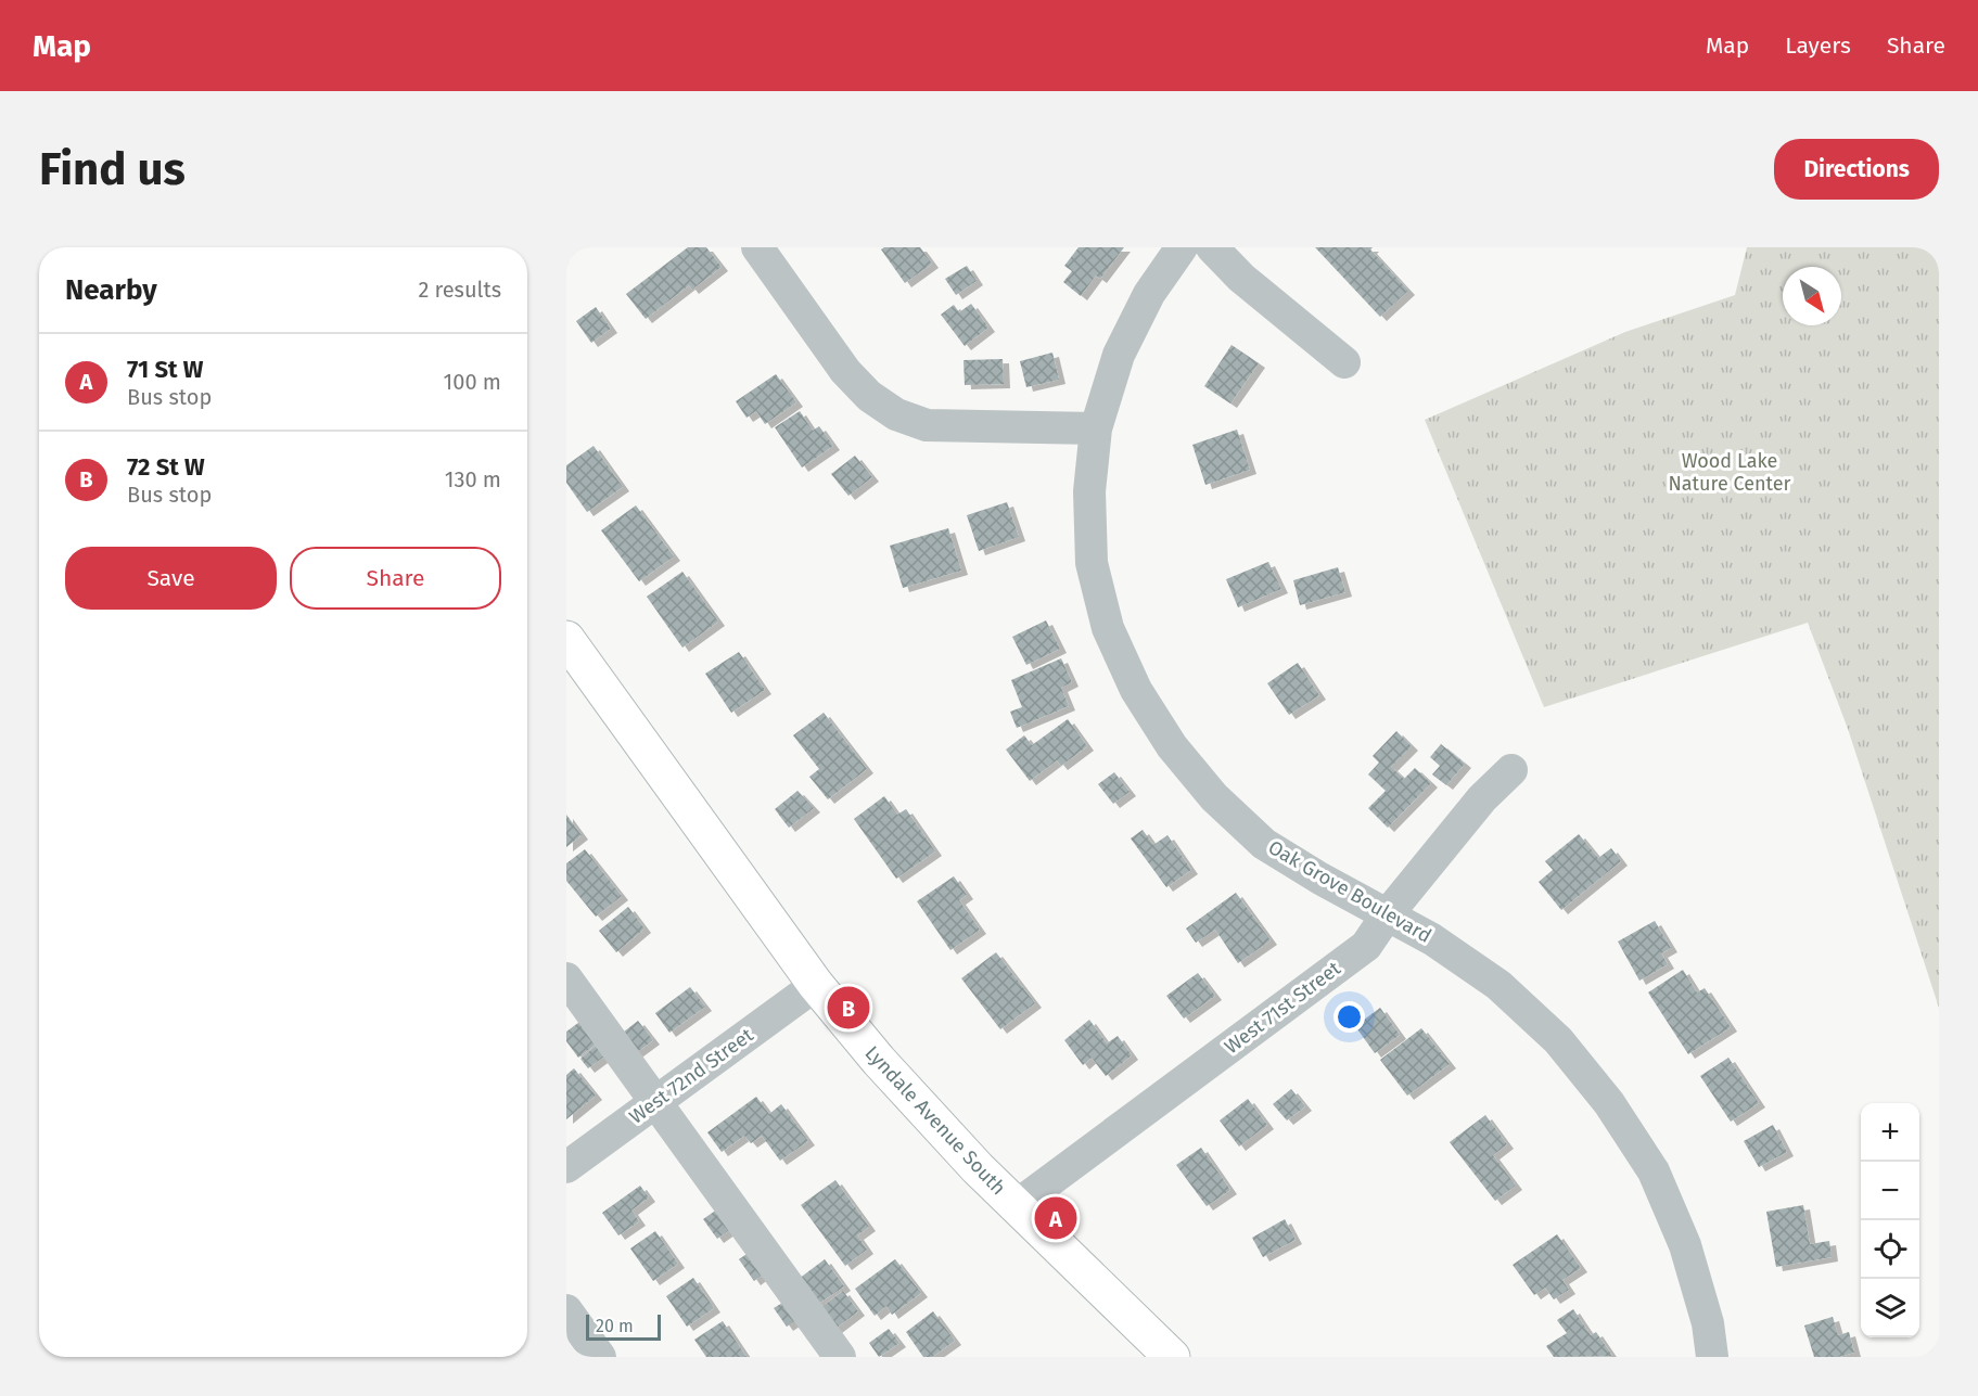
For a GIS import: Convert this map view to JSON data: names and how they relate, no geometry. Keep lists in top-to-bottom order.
{
  "streets": {
    "main road": ["Lyndale Avenue South"],
    "street": ["Oak Grove Boulevard", "West 71st Street", "West 72nd Street"]
  },
  "crossings": [
    ["Oak Grove Boulevard", "West 71st Street"],
    ["West 71st Street", "Lyndale Avenue South"],
    ["West 72nd Street", "Lyndale Avenue South"]
  ],
  "parks": ["Wood Lake Nature Center"],
  "scale_bar": "20 m",
  "north": "bottom right",
  "page": {
    "header": "Map",
    "nav": ["Map", "Layers", "Share"],
    "buttons": [
      "Directions",
      ["Save", "Share"]
    ],
    "title": "Find us",
    "heading": ["Nearby", "2 results"],
    "list": [
      {
        "mark": "A",
        "name": "71 St W",
        "note": "Bus stop",
        "value": "100 m"
      },
      {
        "mark": "B",
        "name": "72 St W",
        "note": "Bus stop",
        "value": "130 m"
      }
    ],
    "pins": ["B", "A"],
    "map_buttons": ["+", "−"],
    "scale": "20 m"
  }
}
